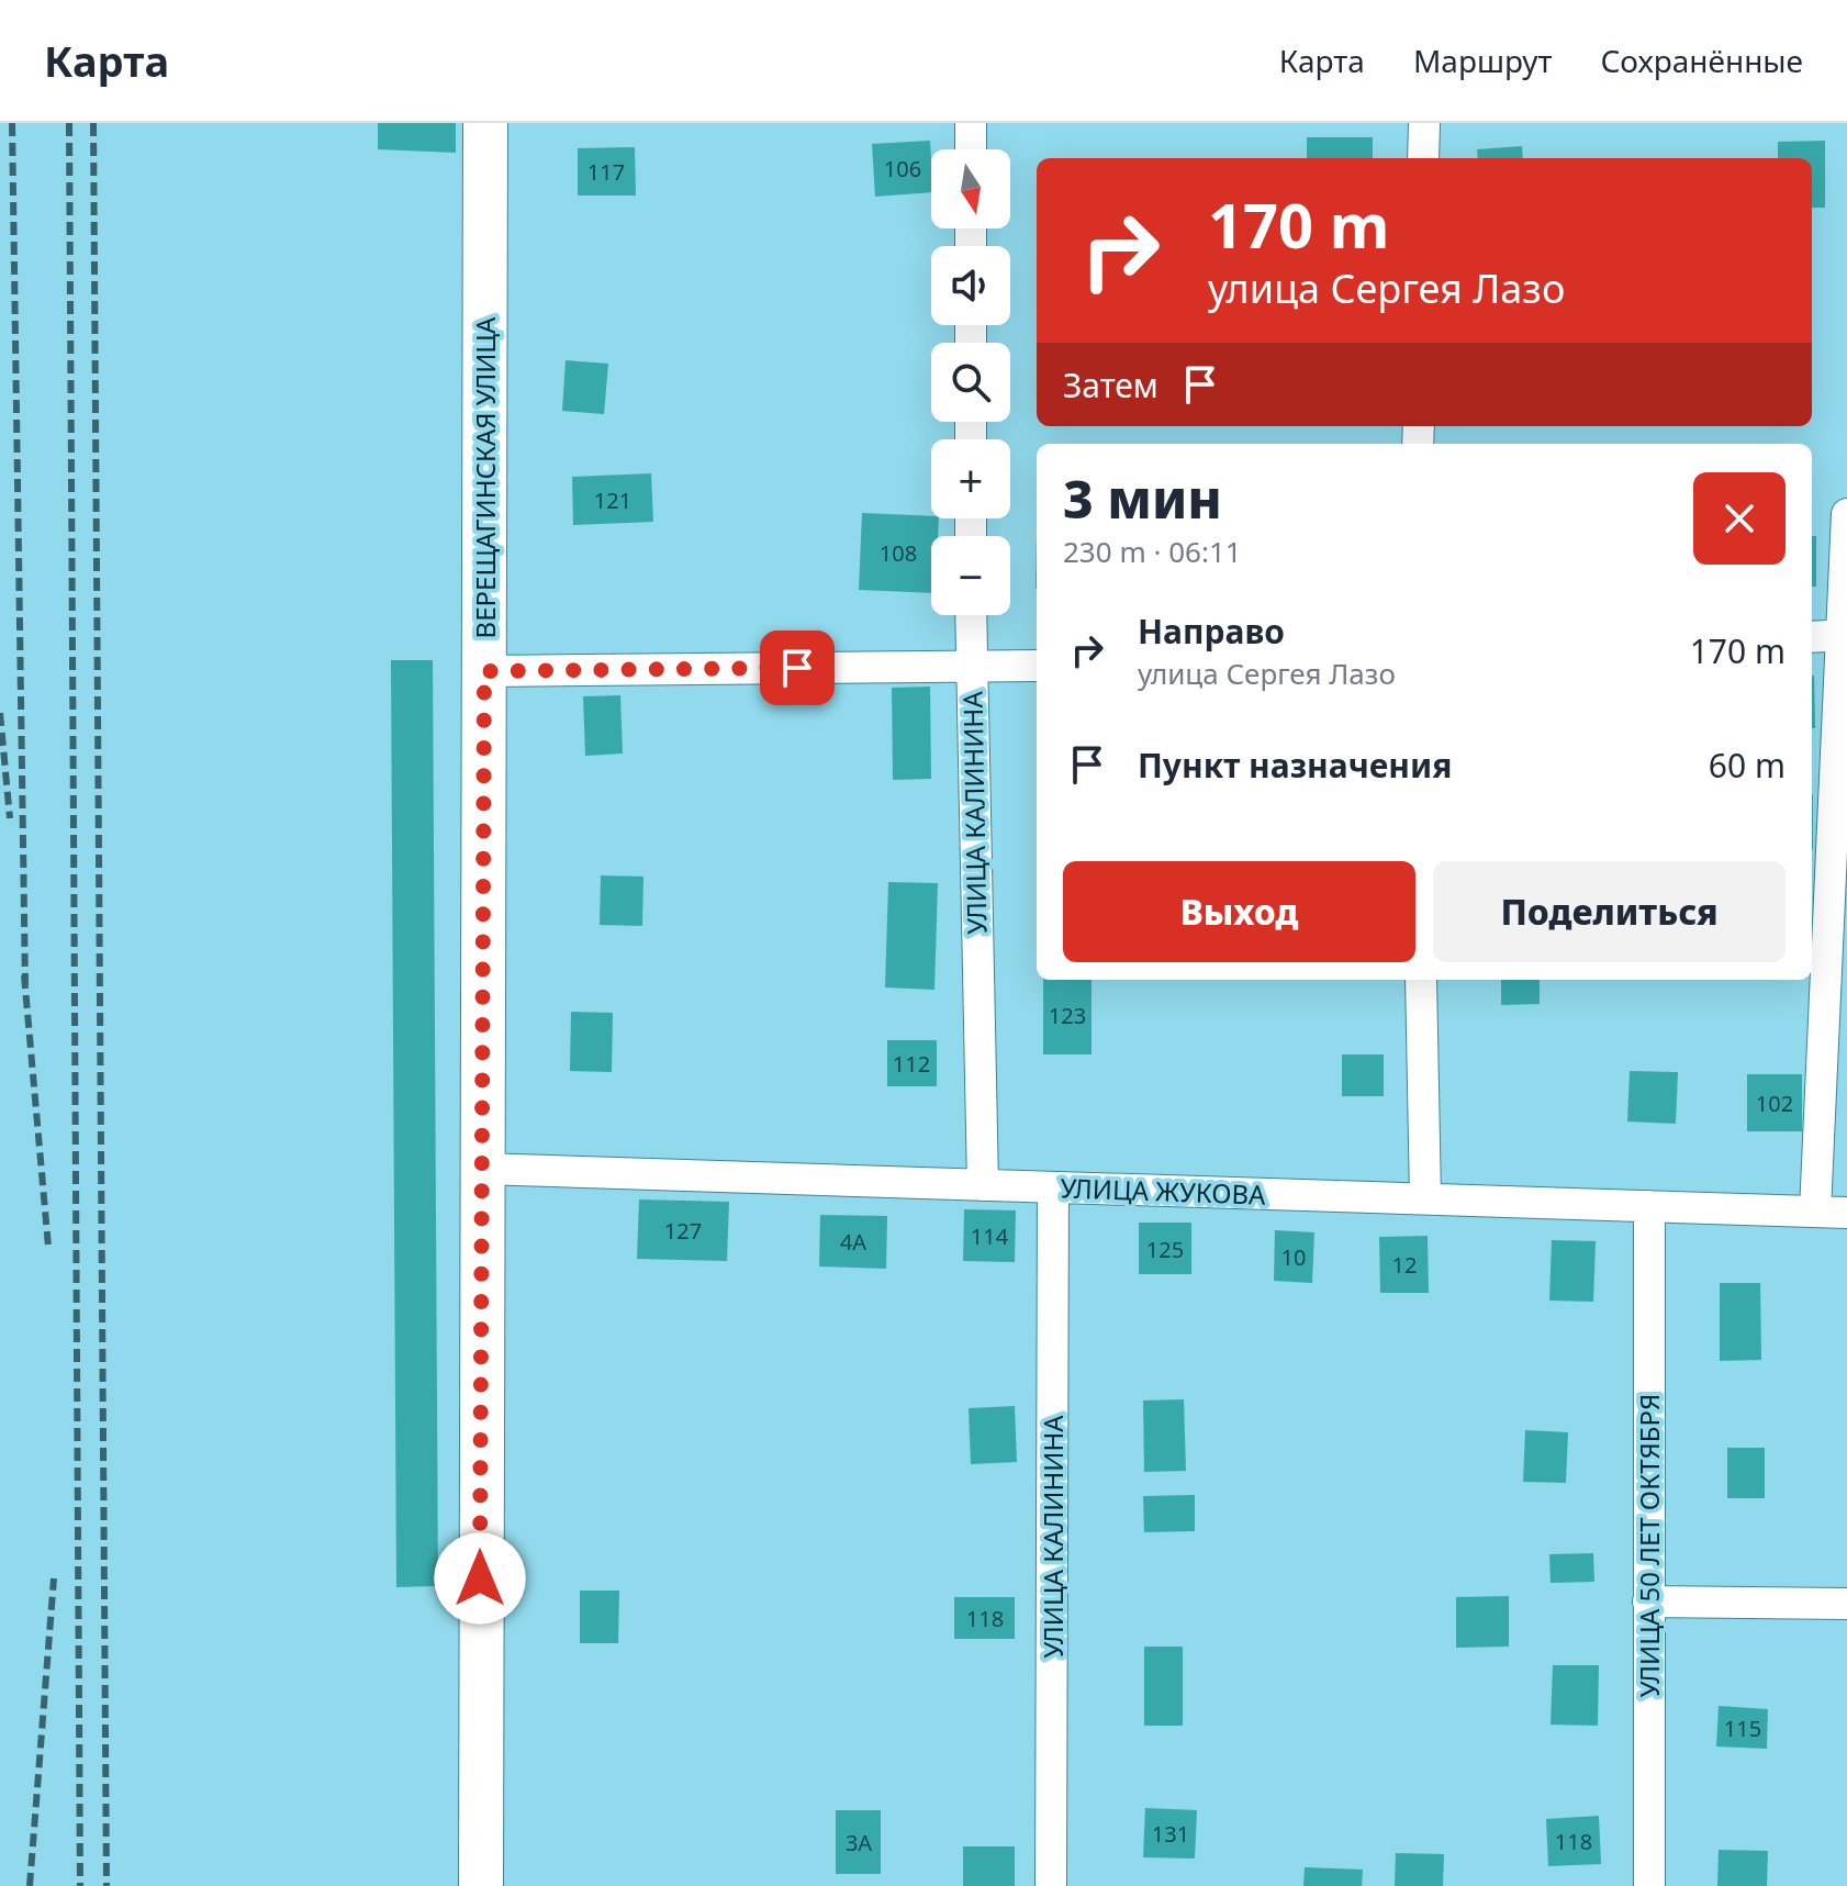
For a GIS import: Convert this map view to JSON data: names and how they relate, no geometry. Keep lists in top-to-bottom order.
{
  "streets": {
    "main road": ["ВЕРЕЩАГИНСКАЯ УЛИЦА"],
    "street": ["УЛИЦА КАЛИНИНА", "УЛИЦА ЖУКОВА", "УЛИЦА 50 ЛЕТ ОКТЯБРЯ"]
  },
  "crossings": [
    ["ВЕРЕЩАГИНСКАЯ УЛИЦА", "УЛИЦА ЖУКОВА"],
    ["УЛИЦА КАЛИНИНА", "УЛИЦА ЖУКОВА"],
    ["УЛИЦА ЖУКОВА", "УЛИЦА 50 ЛЕТ ОКТЯБРЯ"]
  ],
  "house_numbers": [
    "106",
    "117",
    "121",
    "108",
    "123",
    "112",
    "102",
    "127",
    "114",
    "4А",
    "125",
    "10",
    "12",
    "118",
    "115",
    "131",
    "118",
    "3А"
  ],
  "north": "bottom",
  "page": {
    "header": "Карта",
    "nav": ["Карта", "Маршрут", "Сохранённые"],
    "map_buttons": ["+", "−"],
    "turn": ["170 m", "улица Сергея Лазо"],
    "then": "Затем",
    "heading": ["3 мин", "230 m · 06:11"],
    "list": [
      {
        "name": "Направо",
        "note": "улица Сергея Лазо",
        "value": "170 m"
      },
      {
        "name": "Пункт назначения",
        "value": "60 m"
      }
    ],
    "buttons": ["Выход", "Поделиться"]
  }
}
